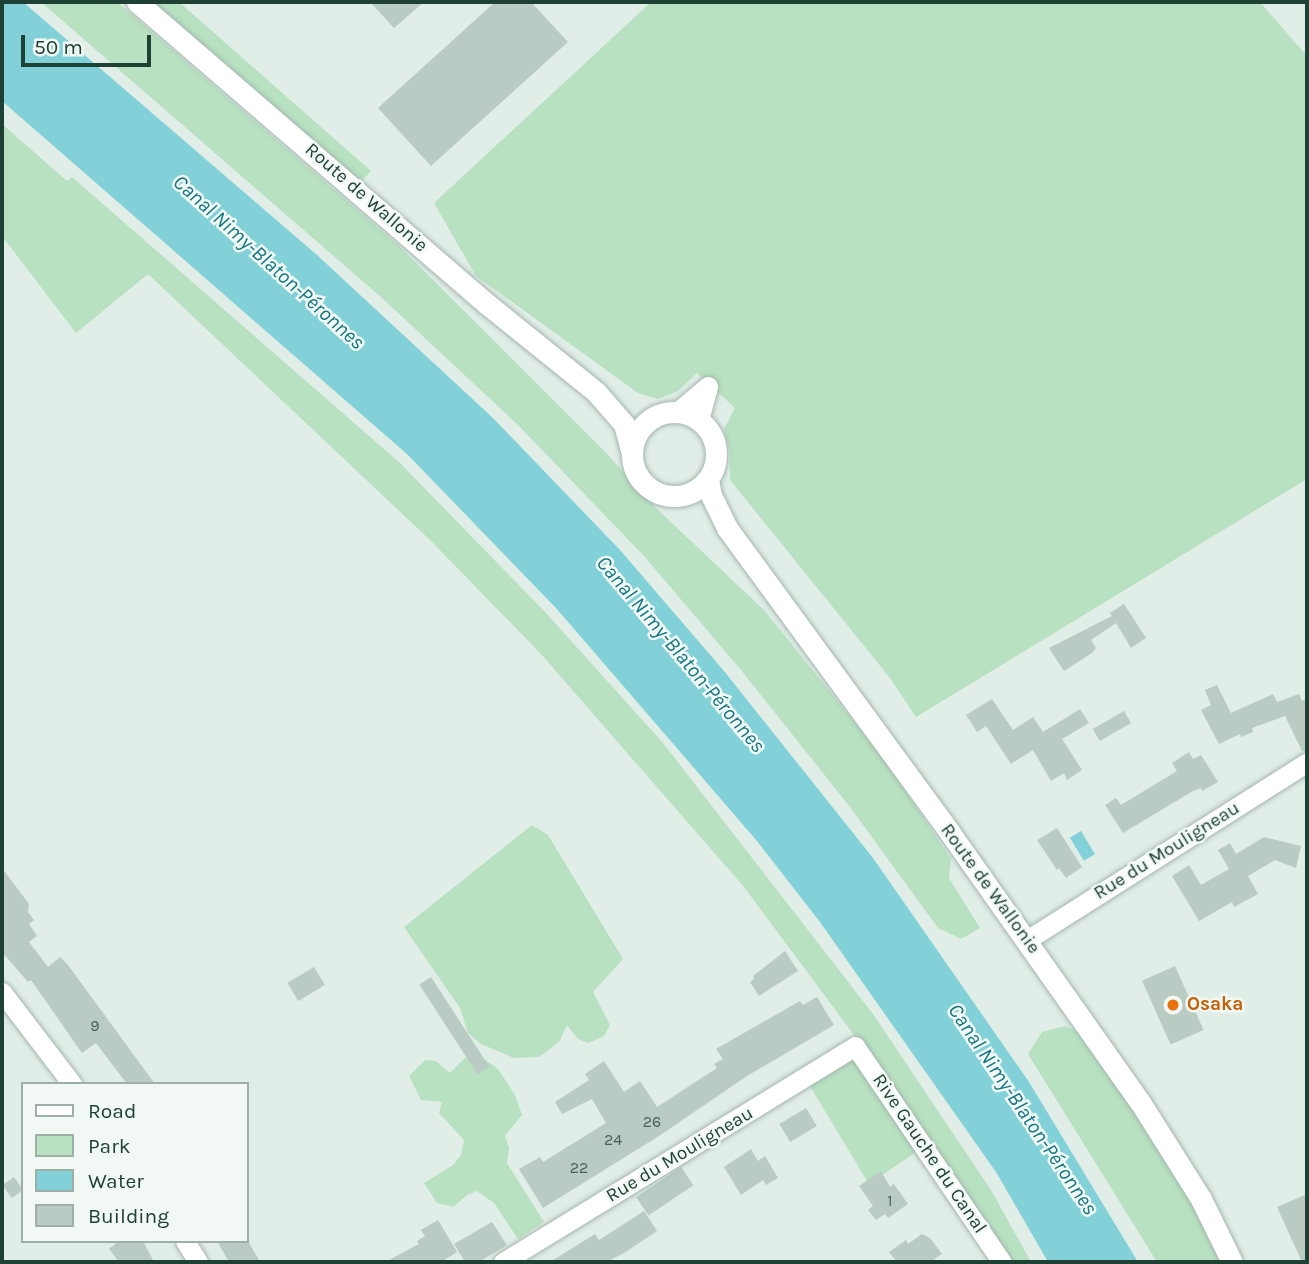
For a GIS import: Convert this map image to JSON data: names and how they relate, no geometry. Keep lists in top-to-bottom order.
{
  "streets": {
    "main road": ["Route de Wallonie"],
    "street": ["Rue du Mouligneau", "Rive Gauche du Canal"]
  },
  "crossings": [
    ["Route de Wallonie", "Rue du Mouligneau"],
    ["Rue du Mouligneau", "Rive Gauche du Canal"]
  ],
  "water": ["Canal Nimy-Blaton-Péronnes"],
  "places": ["Osaka"],
  "house_numbers": [
    "9",
    "26",
    "24",
    "22",
    "1"
  ],
  "legend": [
    "Road",
    "Park",
    "Water",
    "Building"
  ],
  "scale_bar": "50 m"
}
